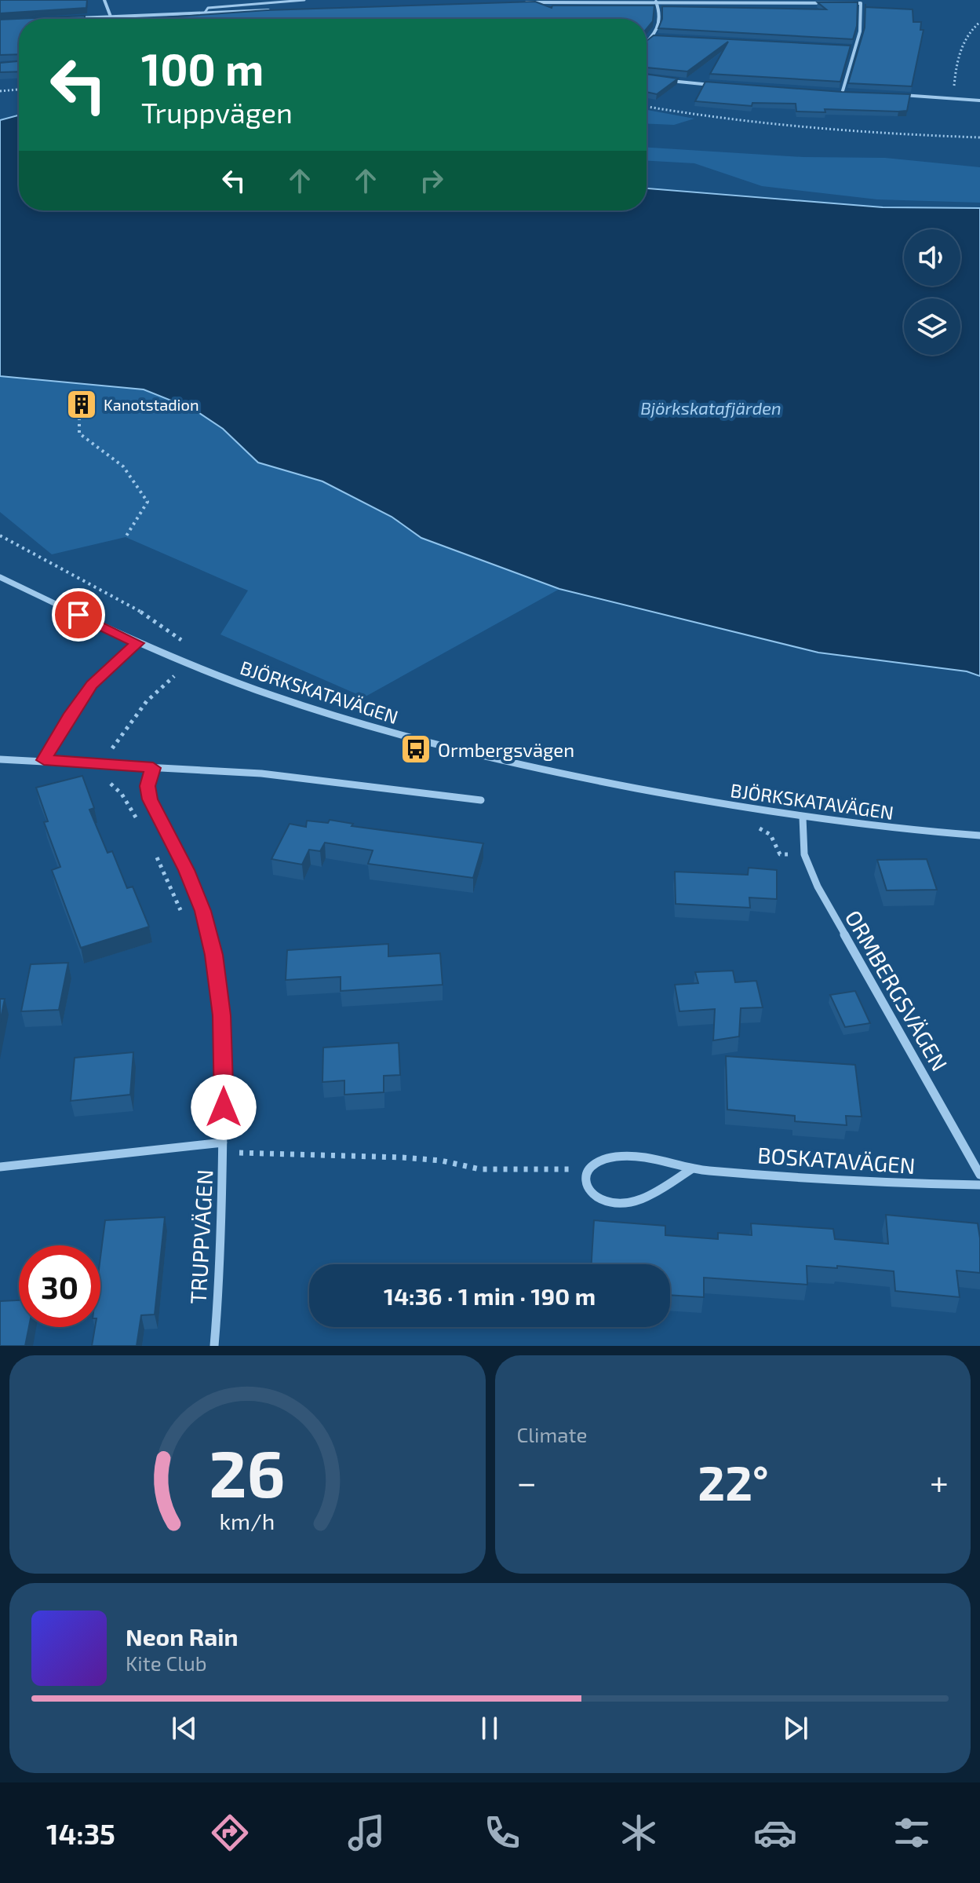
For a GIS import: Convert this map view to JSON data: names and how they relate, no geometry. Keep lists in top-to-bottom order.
{
  "streets": {
    "street": [
      "BJÖRKSKATAVÄGEN",
      "ORMBERGSVÄGEN",
      "BOSKATAVÄGEN",
      "TRUPPVÄGEN"
    ]
  },
  "crossings": [
    ["BJÖRKSKATAVÄGEN", "ORMBERGSVÄGEN"]
  ],
  "water": ["Björkskatafjärden"],
  "places": {
    "building": ["Kanotstadion"],
    "bus stop": ["Ormbergsvägen"]
  },
  "page": {
    "turn": ["100 m", "Truppvägen"],
    "limit": "30",
    "trip": "14:36 · 1 min · 190 m",
    "tile": "Climate",
    "heat": ["−", "22°", "+"],
    "song": ["Neon Rain", "Kite Club"],
    "tabs": "14:35",
    "gauge": ["26", "km/h"]
  }
}
